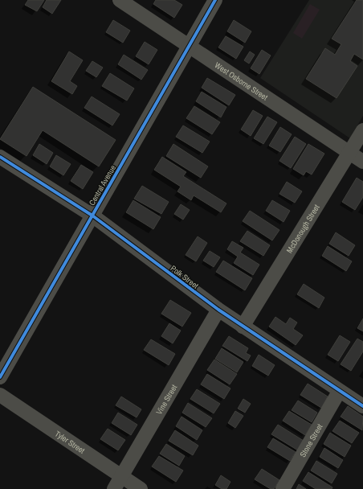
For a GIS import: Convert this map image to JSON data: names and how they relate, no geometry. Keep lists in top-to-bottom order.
{
  "streets": {
    "street": [
      "West Osborne Street",
      "Central Avenue",
      "McDonough Street",
      "Polk Street",
      "Vine Street",
      "Stone Street",
      "Tyler Street"
    ]
  },
  "crossings": [
    ["West Osborne Street", "Central Avenue"],
    ["West Osborne Street", "McDonough Street"],
    ["Central Avenue", "Polk Street"],
    ["McDonough Street", "Polk Street"],
    ["Polk Street", "Vine Street"],
    ["Polk Street", "Stone Street"],
    ["Vine Street", "Tyler Street"]
  ]
}
